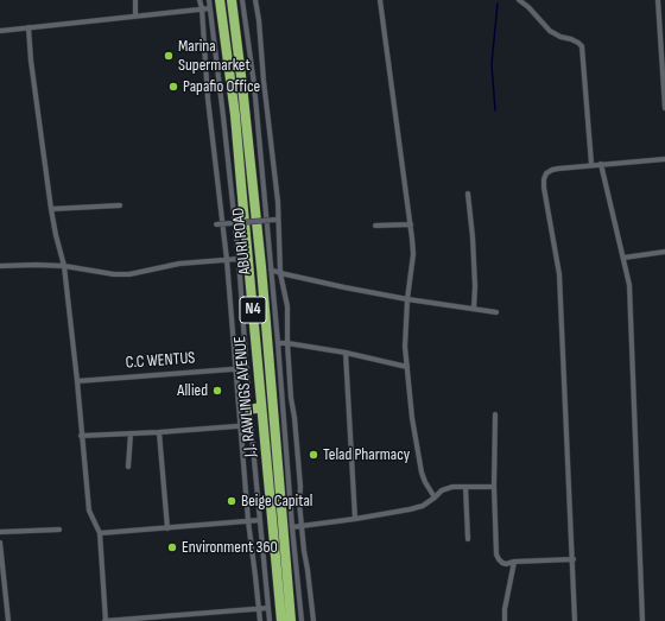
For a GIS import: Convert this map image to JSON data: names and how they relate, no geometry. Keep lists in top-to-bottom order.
{
  "streets": {
    "highway": ["ABURI ROAD", "N4", "J.J. RAWLINGS AVENUE"],
    "street": ["C.C WENTUS"]
  },
  "places": [
    "Marina Supermarket",
    "Papafio Office",
    "Allied",
    "Telad Pharmacy",
    "Beige Capital",
    "Environment 360"
  ]
}
